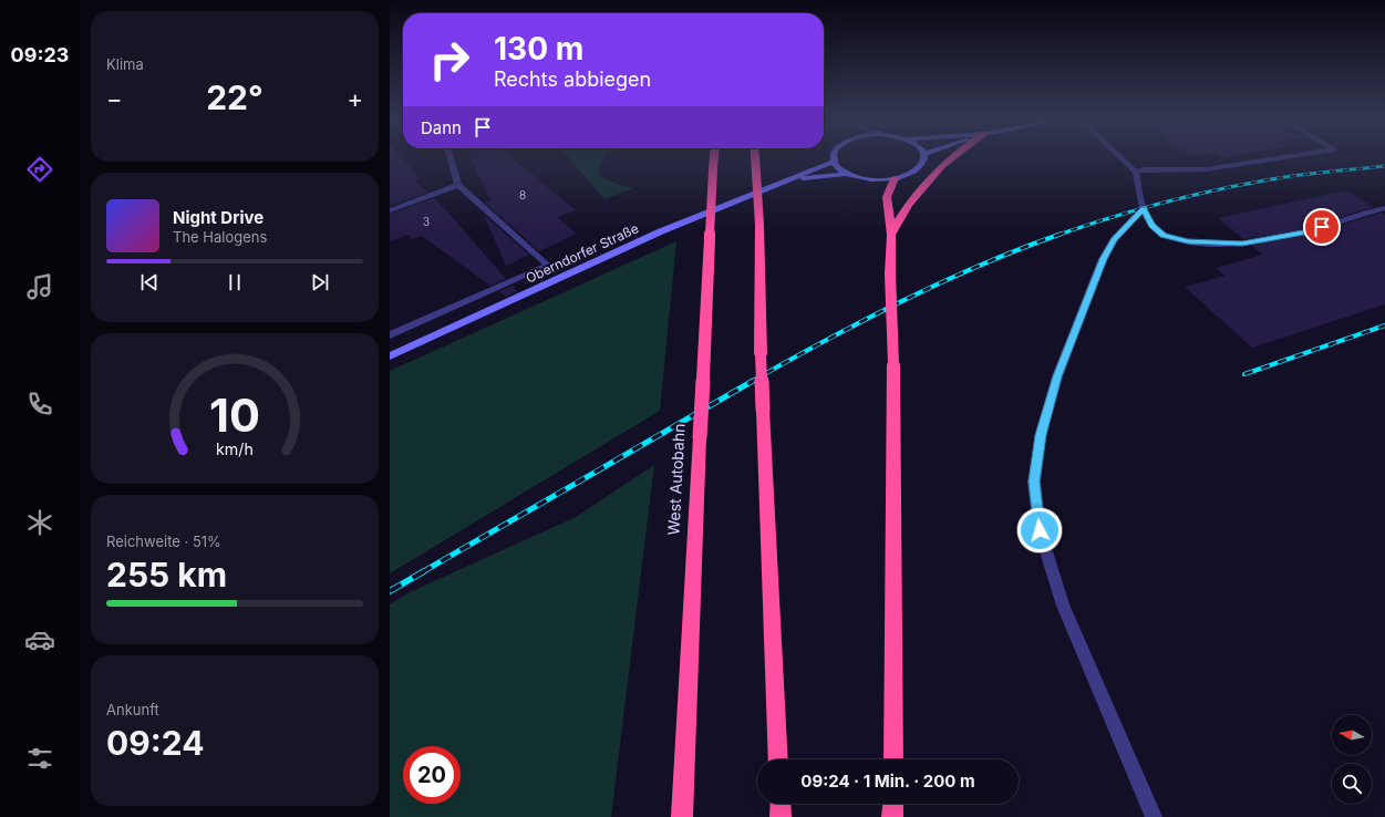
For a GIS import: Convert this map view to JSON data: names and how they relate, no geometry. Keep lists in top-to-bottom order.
{
  "streets": {
    "highway": ["West Autobahn"],
    "main road": ["Oberndorfer Straße"]
  },
  "house_numbers": ["8", "3"],
  "north": "left",
  "page": {
    "tabs": "09:23",
    "tile": [
      "Klima",
      ["Reichweite · 51%", "255 km"],
      ["Ankunft", "09:24"]
    ],
    "turn": ["130 m", "Rechts abbiegen"],
    "heat": ["−", "22°", "+"],
    "then": "Dann",
    "song": ["Night Drive", "The Halogens"],
    "limit": "20",
    "trip": "09:24 · 1 Min. · 200 m",
    "gauge": ["10", "km/h"]
  }
}
